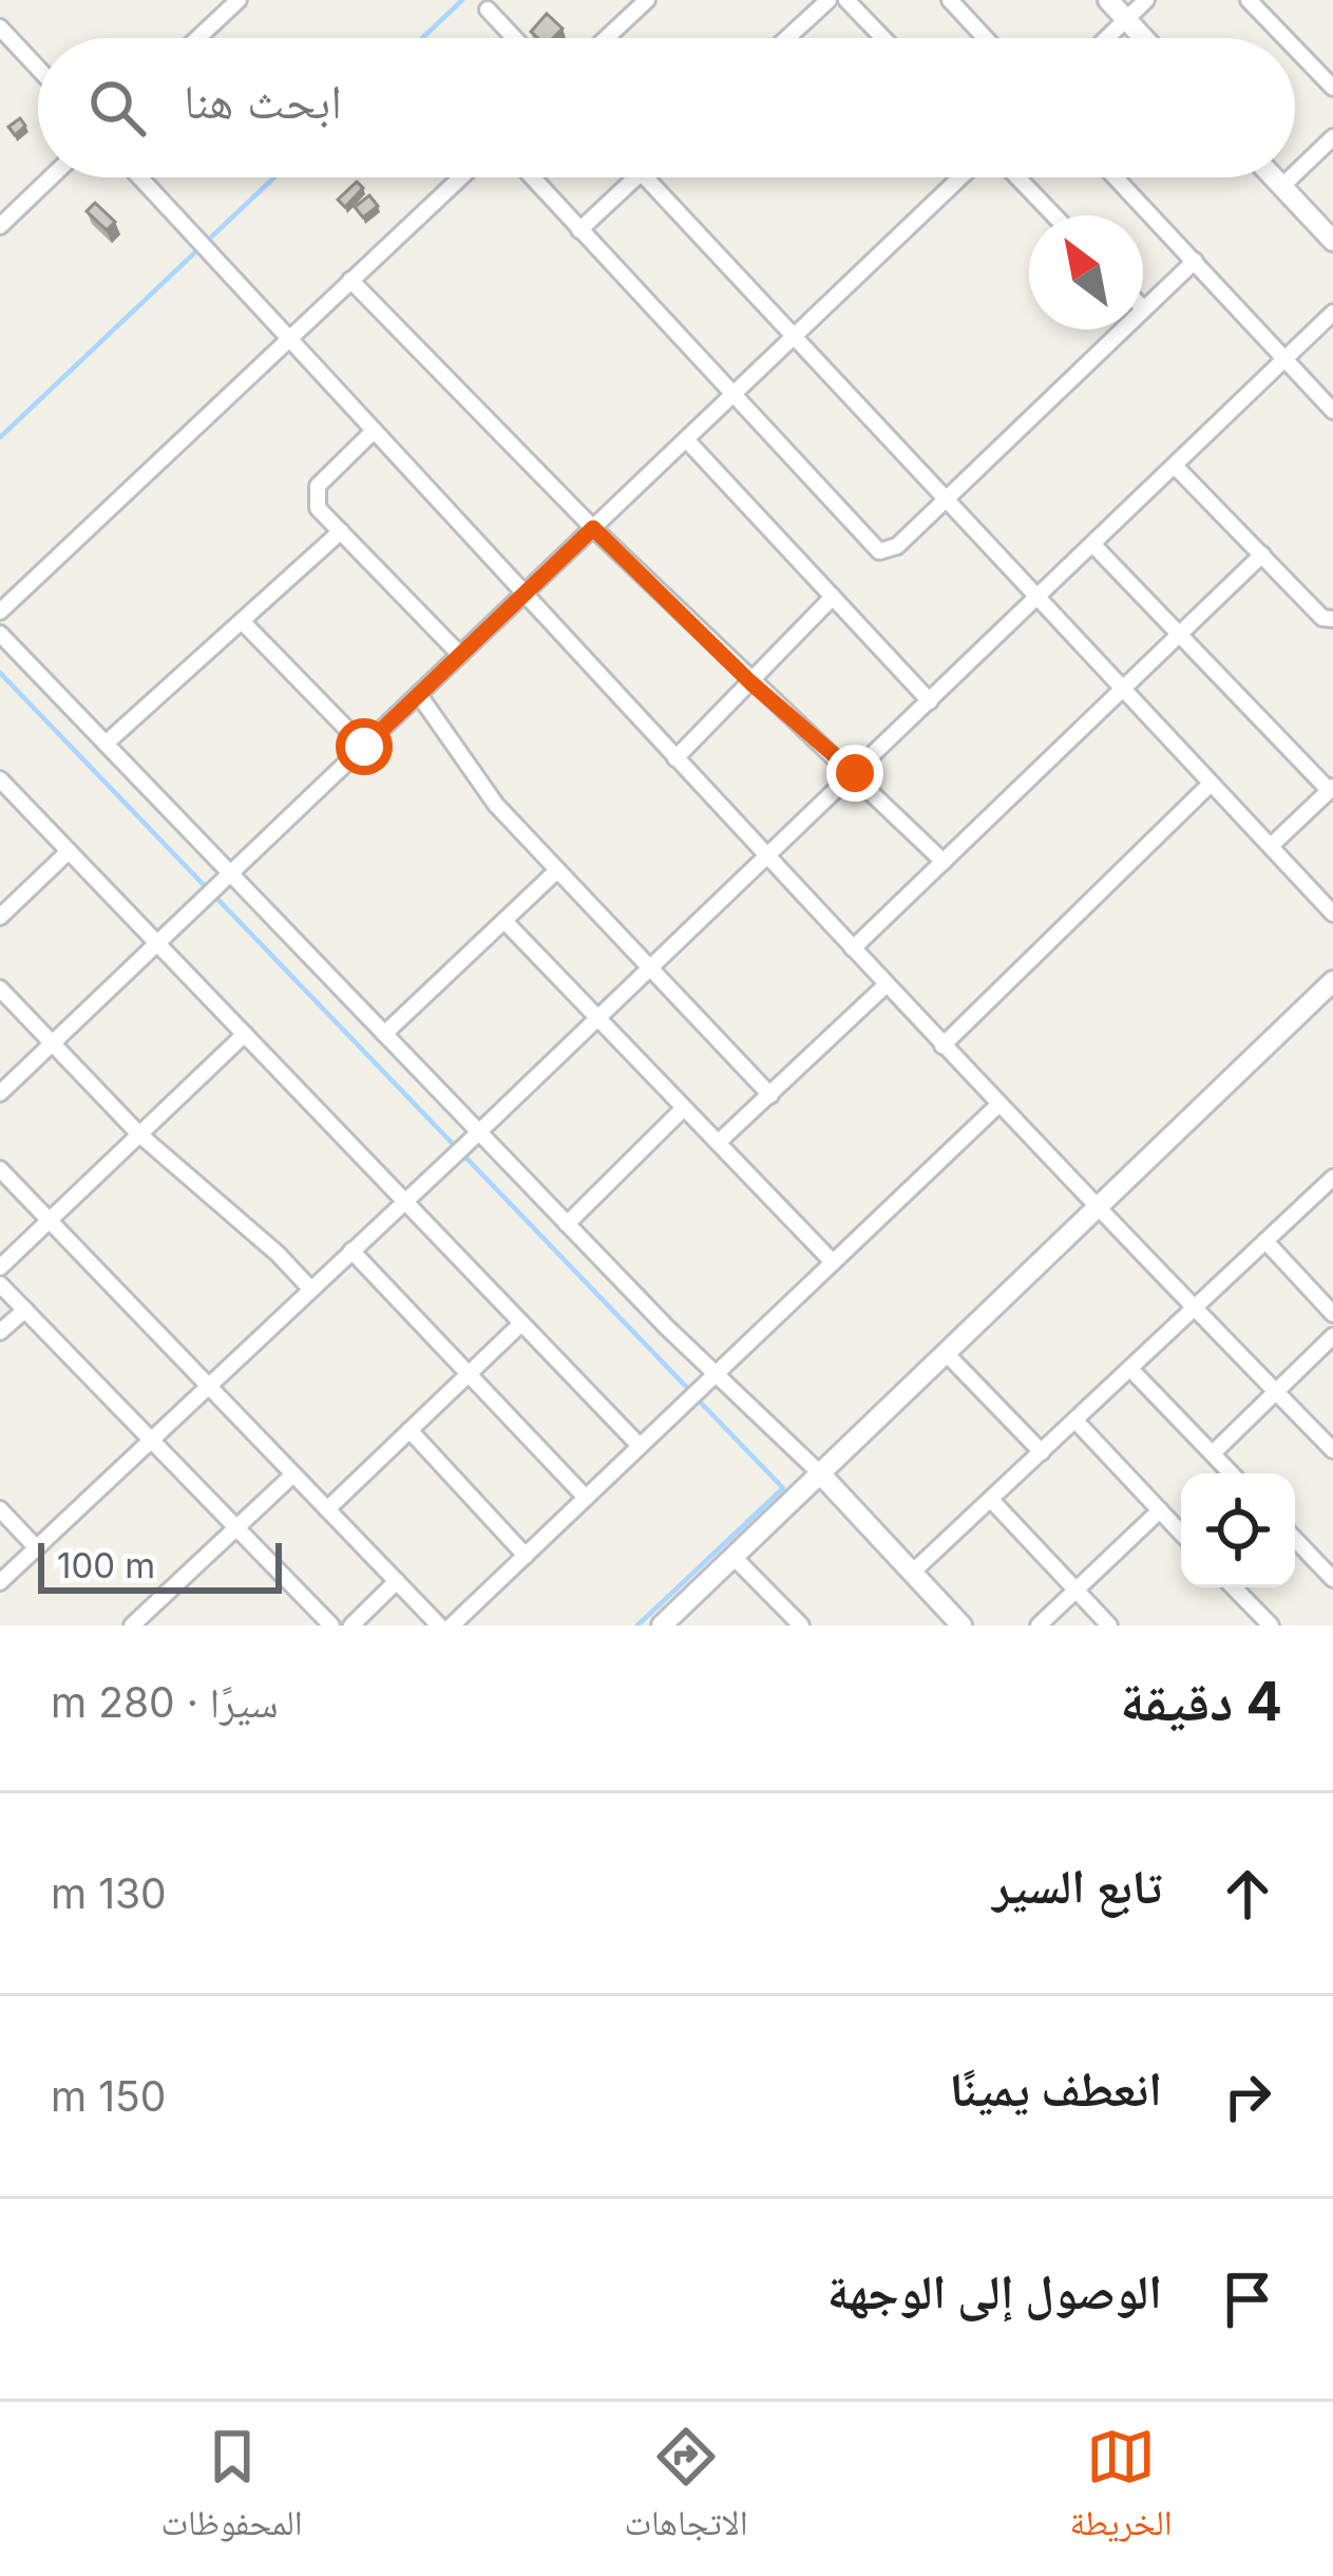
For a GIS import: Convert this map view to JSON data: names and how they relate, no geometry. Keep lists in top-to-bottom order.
{
  "scale_bar": "100 m",
  "north": "top left",
  "page": {
    "search": "ابحث هنا",
    "scale": "100 m",
    "heading": ["4 دقيقة", "سيرًا · 280 m"],
    "list": [
      ["تابع السير", "130 m"],
      ["انعطف يمينًا", "150 m"],
      "الوصول إلى الوجهة"
    ],
    "nav": ["الخريطة", "الاتجاهات", "المحفوظات"]
  }
}
